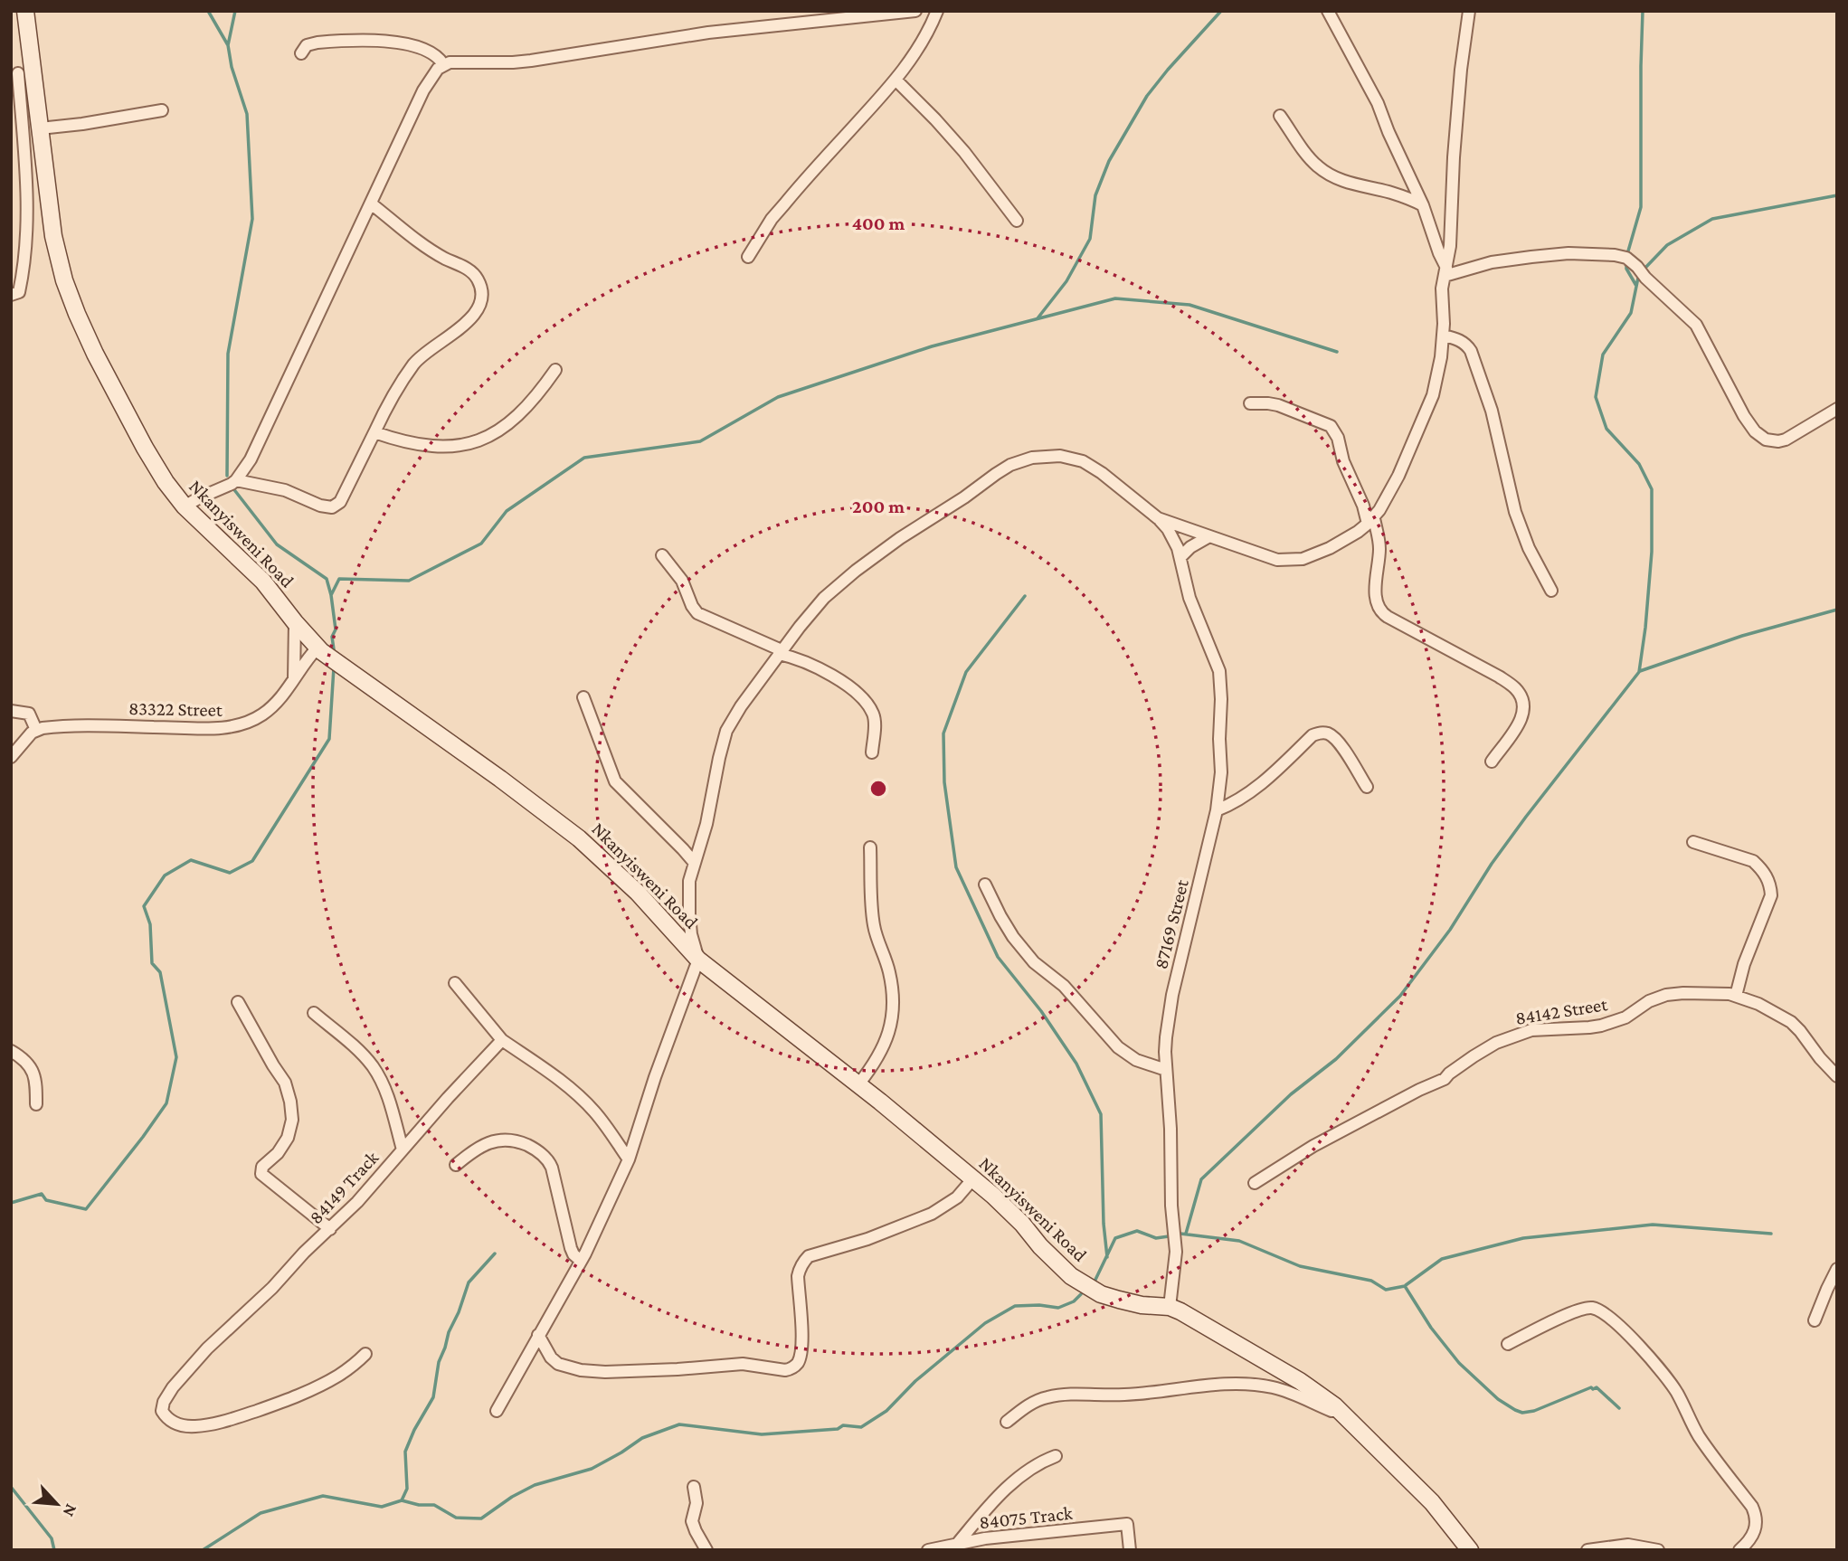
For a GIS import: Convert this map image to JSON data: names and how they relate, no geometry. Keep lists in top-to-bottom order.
{
  "streets": {
    "street": [
      "Nkanyisweni Road",
      "83322 Street",
      "87169 Street",
      "84142 Street",
      "84149 Track",
      "84075 Track"
    ]
  },
  "crossings": [
    ["Nkanyisweni Road", "83322 Street"],
    ["Nkanyisweni Road", "87169 Street"]
  ],
  "north": "bottom right",
  "rings": ["400 m", "200 m"]
}
